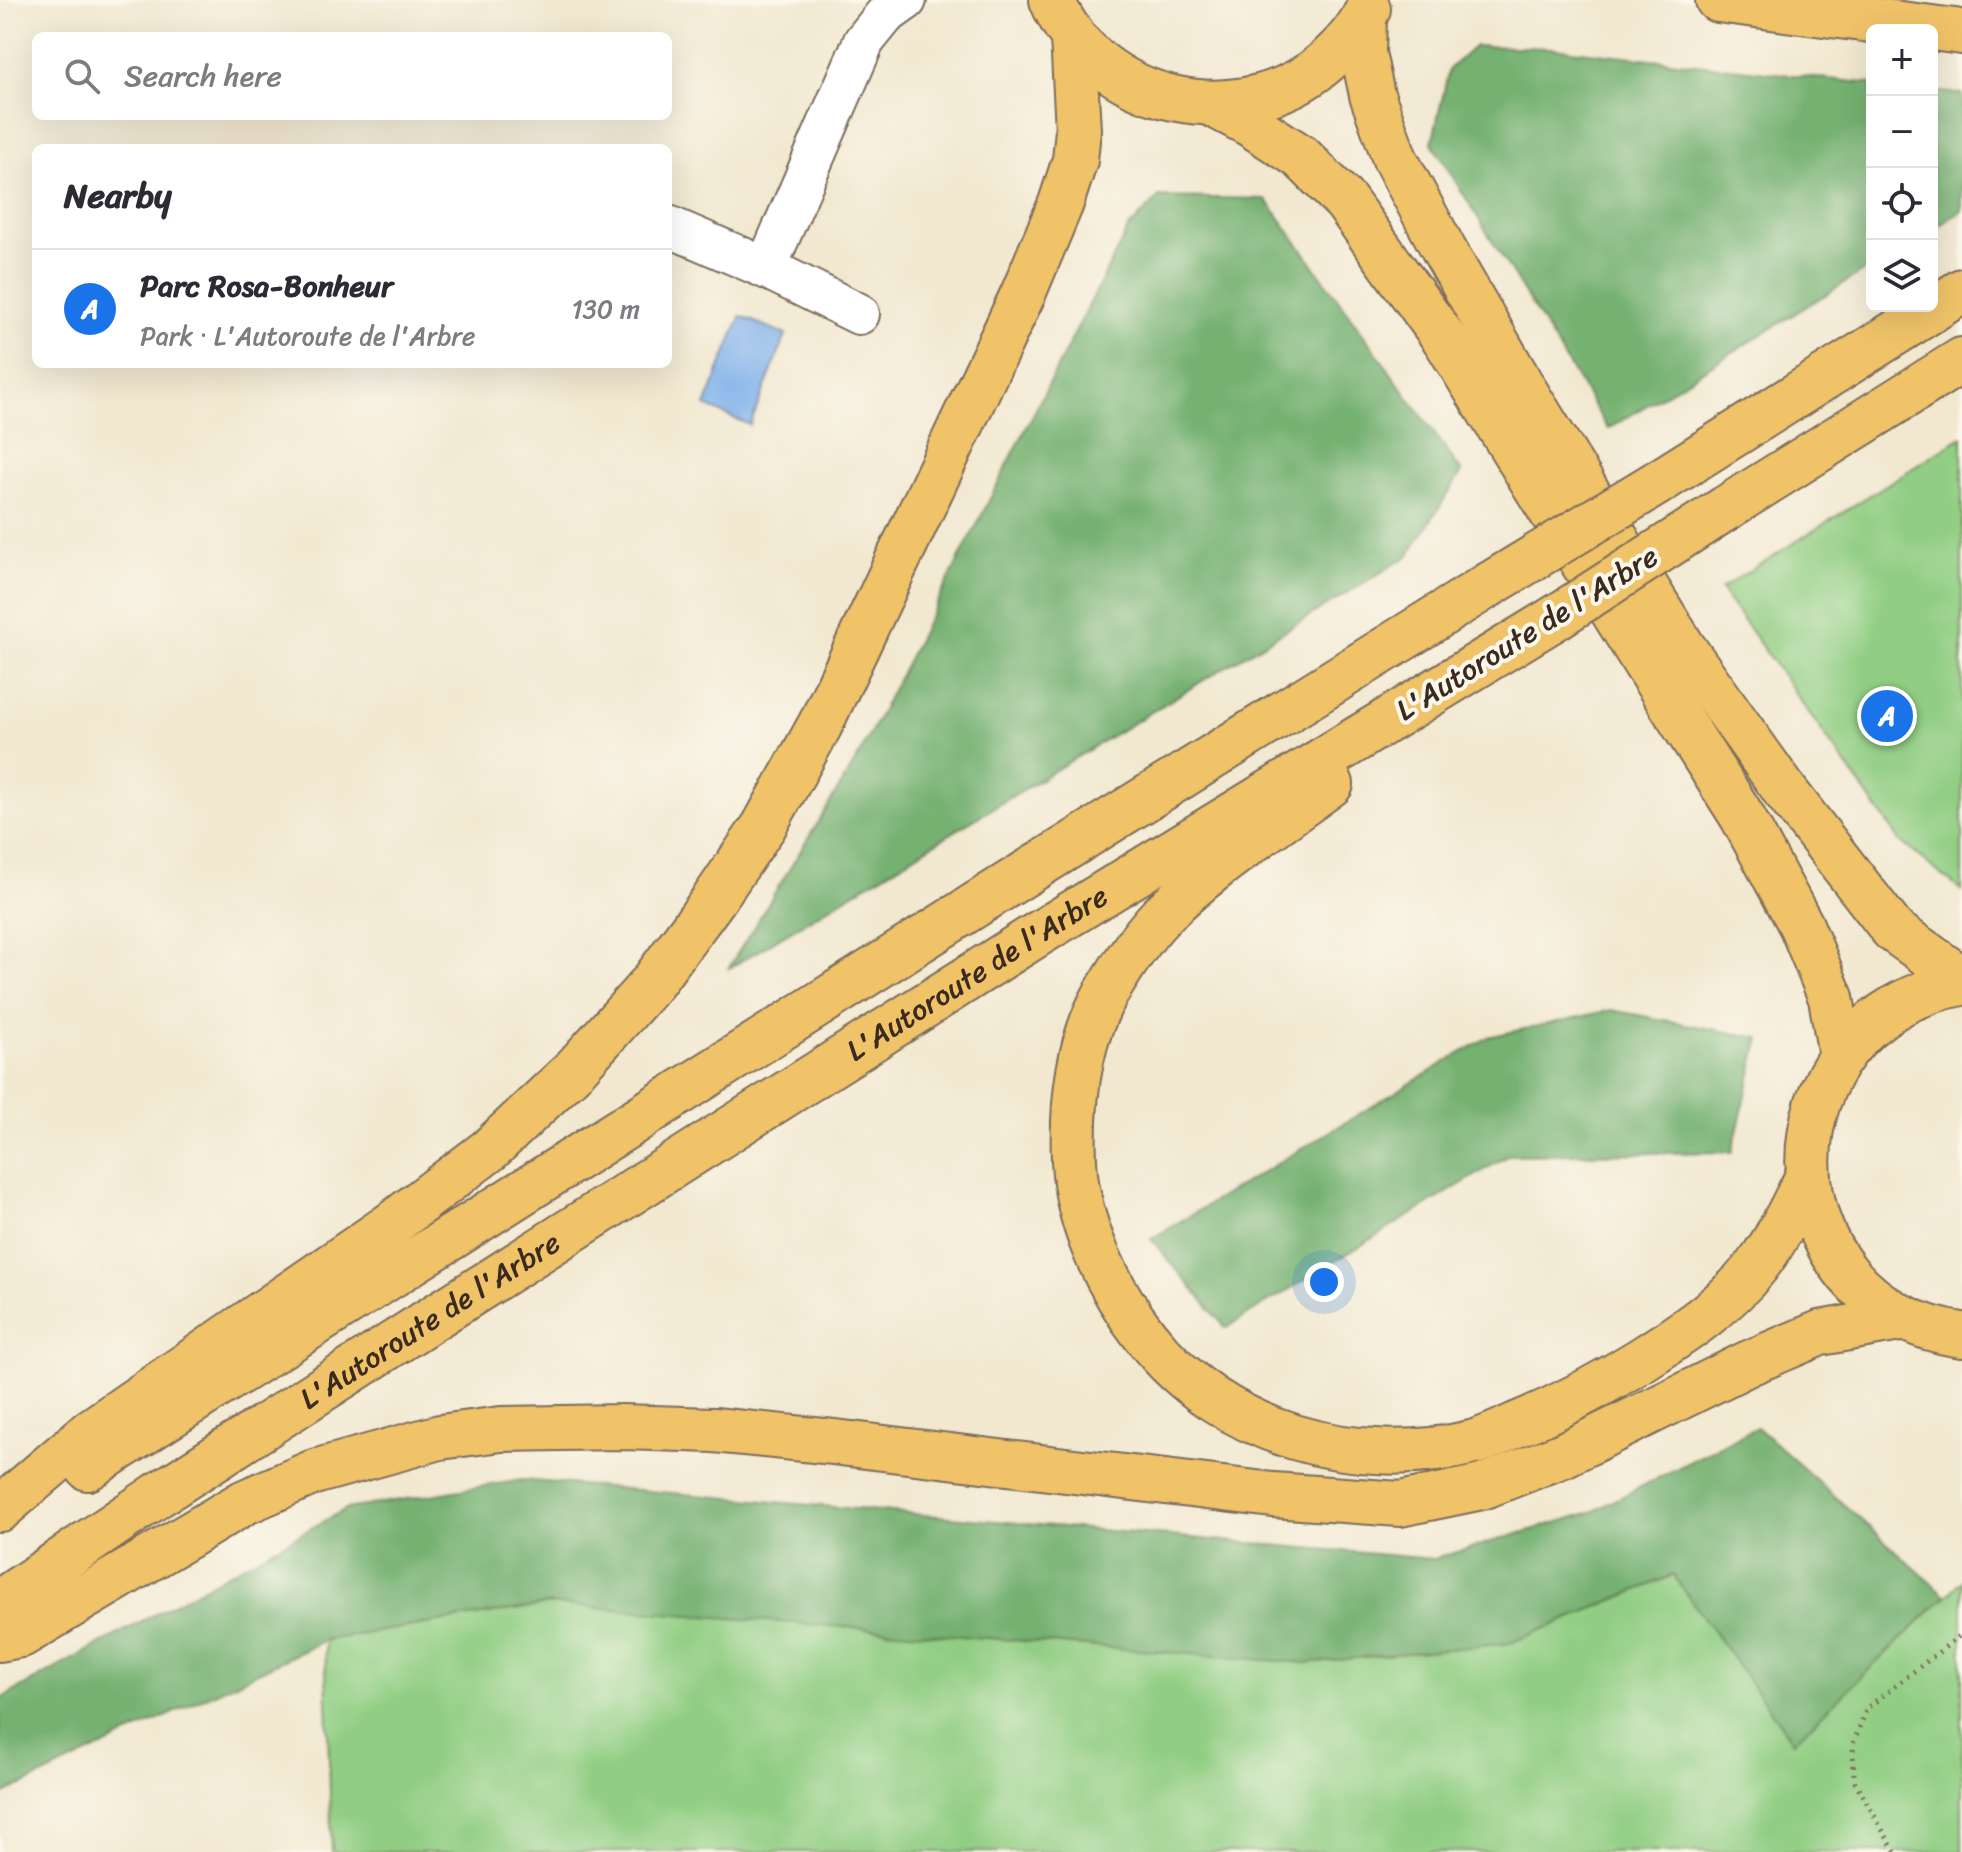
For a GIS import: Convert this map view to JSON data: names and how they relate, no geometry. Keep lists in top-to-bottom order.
{
  "streets": {
    "main road": ["L'Autoroute de l'Arbre"]
  },
  "page": {
    "map_buttons": ["+", "−"],
    "search": "Search here",
    "heading": "Nearby",
    "list": [
      {
        "mark": "A",
        "name": "Parc Rosa-Bonheur",
        "note": "Park · L'Autoroute de l'Arbre",
        "value": "130 m"
      }
    ],
    "pins": "A"
  }
}
